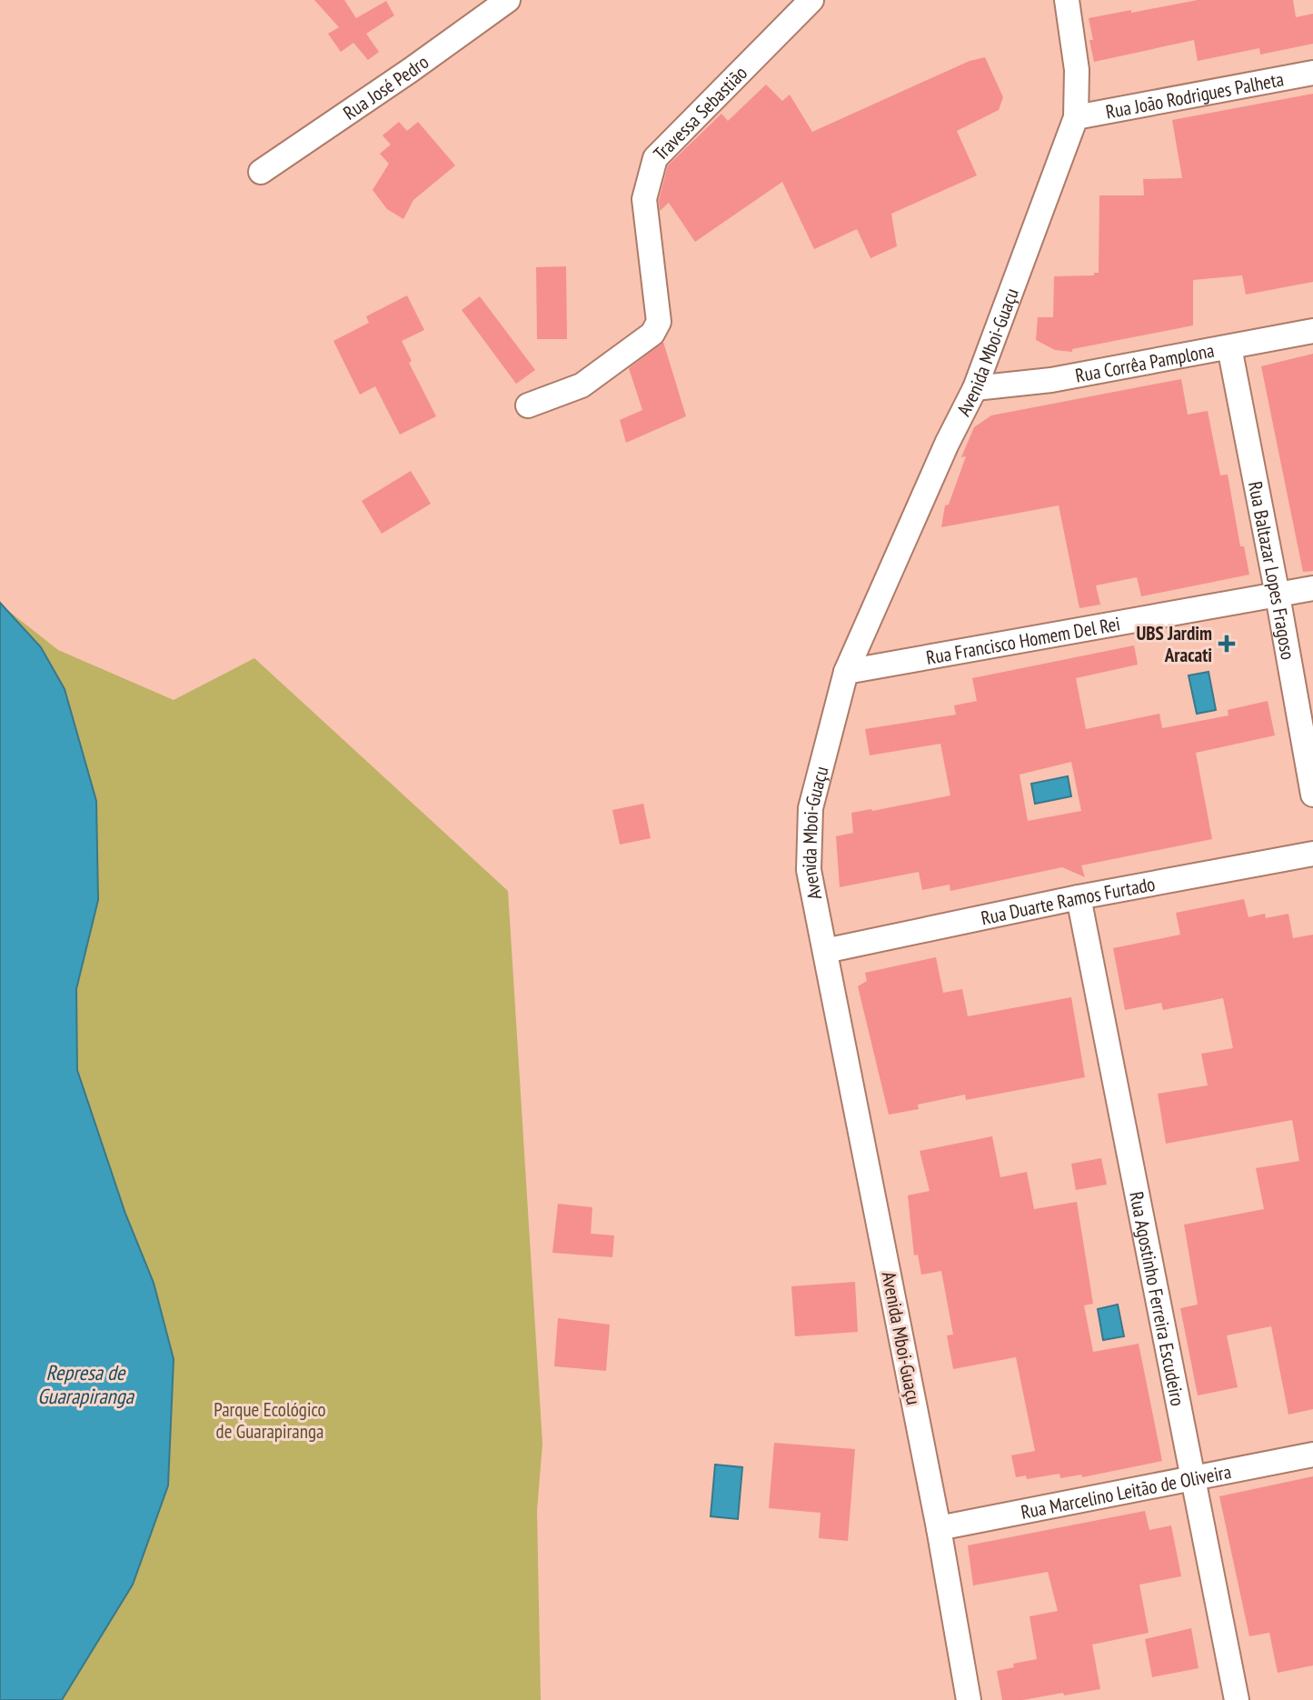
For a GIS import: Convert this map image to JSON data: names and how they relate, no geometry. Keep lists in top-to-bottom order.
{
  "streets": {
    "street": [
      "Rua José Pedro",
      "Rua João Rodrigues Palheta",
      "Travessa Sebastião",
      "Avenida Mboi-Guaçu",
      "Rua Corrêa Pamplona",
      "Rua Baltazar Lopes Fragoso",
      "Rua Francisco Homem Del Rei",
      "Rua Duarte Ramos Furtado",
      "Rua Agostinho Ferreira Escudeiro",
      "Rua Marcelino Leitão de Oliveira"
    ]
  },
  "crossings": [
    ["Rua João Rodrigues Palheta", "Avenida Mboi-Guaçu"],
    ["Avenida Mboi-Guaçu", "Rua Corrêa Pamplona"],
    ["Avenida Mboi-Guaçu", "Rua Francisco Homem Del Rei"],
    ["Avenida Mboi-Guaçu", "Rua Duarte Ramos Furtado"],
    ["Avenida Mboi-Guaçu", "Rua Marcelino Leitão de Oliveira"],
    ["Rua Corrêa Pamplona", "Rua Baltazar Lopes Fragoso"],
    ["Rua Baltazar Lopes Fragoso", "Rua Francisco Homem Del Rei"],
    ["Rua Duarte Ramos Furtado", "Rua Agostinho Ferreira Escudeiro"],
    ["Rua Agostinho Ferreira Escudeiro", "Rua Marcelino Leitão de Oliveira"]
  ],
  "water": ["Represa de Guarapiranga"],
  "parks": ["Parque Ecológico de Guarapiranga"],
  "places": {
    "health": ["UBS Jardim Aracati"]
  }
}
